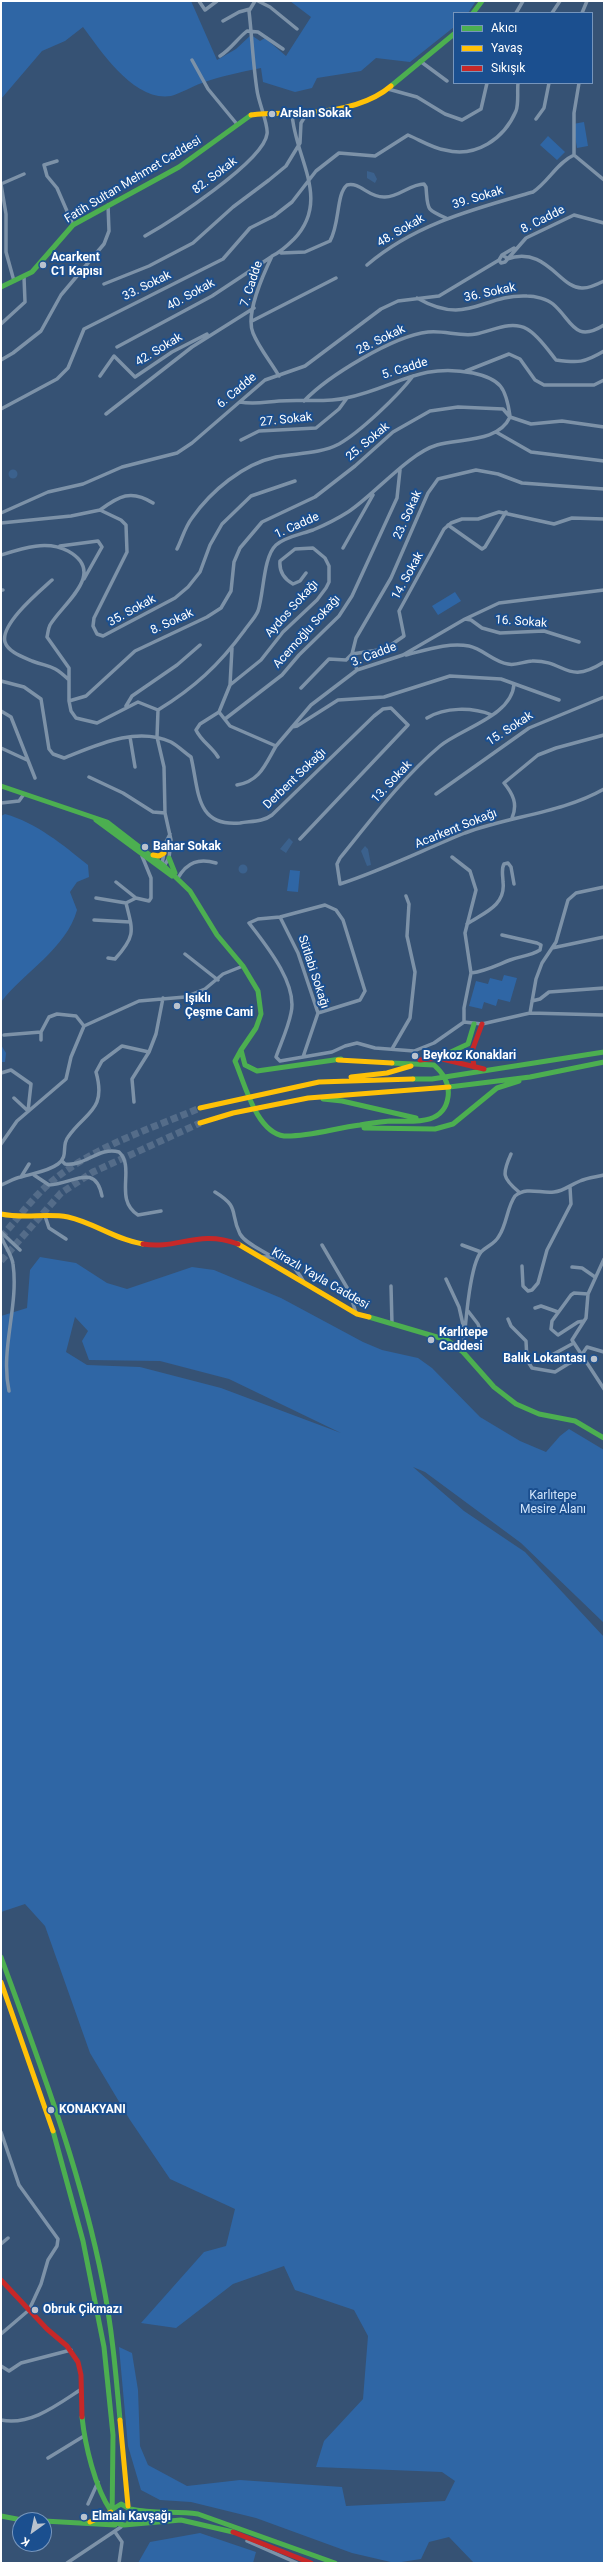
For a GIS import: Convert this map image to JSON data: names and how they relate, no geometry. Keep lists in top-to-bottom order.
{
  "streets": {
    "main road": ["Fatih Sultan Mehmet Caddesi", "Kirazlı Yayla Caddesi"],
    "street": [
      "82. Sokak",
      "39. Sokak",
      "8. Cadde",
      "48. Sokak",
      "7. Cadde",
      "33. Sokak",
      "36. Sokak",
      "40. Sokak",
      "28. Sokak",
      "42. Sokak",
      "5. Cadde",
      "6. Cadde",
      "27. Sokak",
      "25. Sokak",
      "23. Sokak",
      "1. Cadde",
      "14. Sokak",
      "Aydos Sokağı",
      "35. Sokak",
      "8. Sokak",
      "16. Sokak",
      "Acemoğlu Sokağı",
      "3. Cadde",
      "15. Sokak",
      "Derbent Sokağı",
      "13. Sokak",
      "Acarkent Sokağı",
      "Sütlabi Sokağı"
    ]
  },
  "crossings": [
    ["82. Sokak", "Fatih Sultan Mehmet Caddesi"],
    ["39. Sokak", "48. Sokak"],
    ["39. Sokak", "7. Cadde"],
    ["7. Cadde", "40. Sokak"],
    ["7. Cadde", "42. Sokak"],
    ["7. Cadde", "6. Cadde"],
    ["36. Sokak", "6. Cadde"],
    ["28. Sokak", "5. Cadde"],
    ["5. Cadde", "6. Cadde"],
    ["5. Cadde", "27. Sokak"],
    ["5. Cadde", "25. Sokak"],
    ["25. Sokak", "8. Sokak"],
    ["23. Sokak", "14. Sokak"],
    ["1. Cadde", "Acemoğlu Sokağı"],
    ["16. Sokak", "3. Cadde"],
    ["13. Sokak", "Acarkent Sokağı"]
  ],
  "parks": ["Karlıtepe Mesire Alanı"],
  "places": [
    "Arslan Sokak",
    "Acarkent C1 Kapısı",
    "Bahar Sokak",
    "Işıklı Çeşme Cami",
    "Beykoz Konaklari",
    "Karlıtepe Caddesi",
    "Balık Lokantası",
    "KONAKYANI",
    "Obruk Çikmazı",
    "Elmalı Kavşağı"
  ],
  "legend": ["Akıcı", "Yavaş", "Sıkışık"],
  "north": "bottom left"
}
